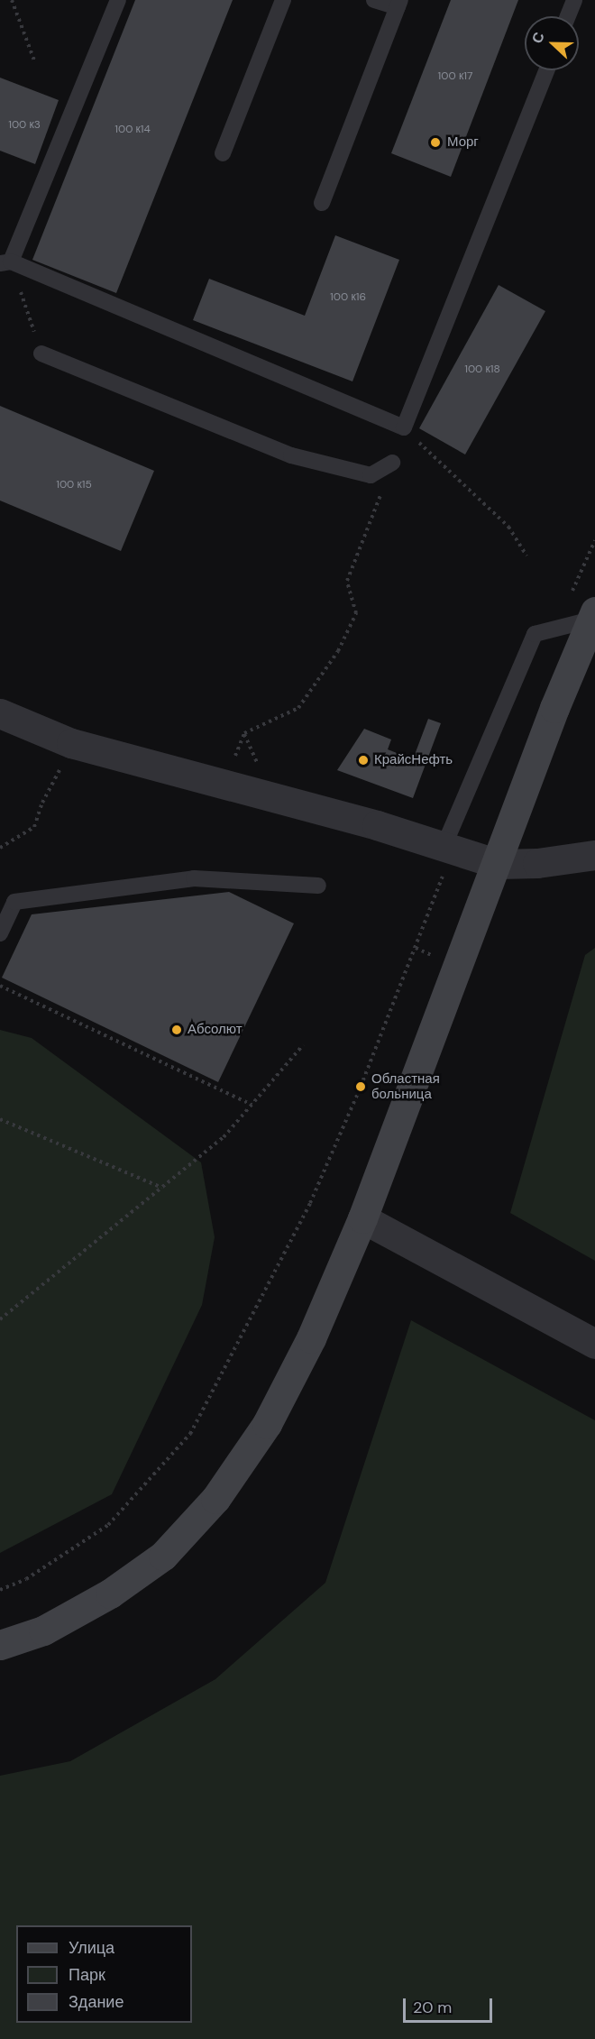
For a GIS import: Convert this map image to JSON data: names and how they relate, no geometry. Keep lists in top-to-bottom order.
{
  "places": [
    "Морг",
    "КрайсНефть",
    "Абсолют",
    "Областная больница"
  ],
  "house_numbers": [
    "100 к17",
    "100 к3",
    "100 к14",
    "100 к16",
    "100 к18",
    "100 к15"
  ],
  "legend": ["Улица", "Парк", "Здание"],
  "scale_bar": "20 m",
  "north": "left"
}
